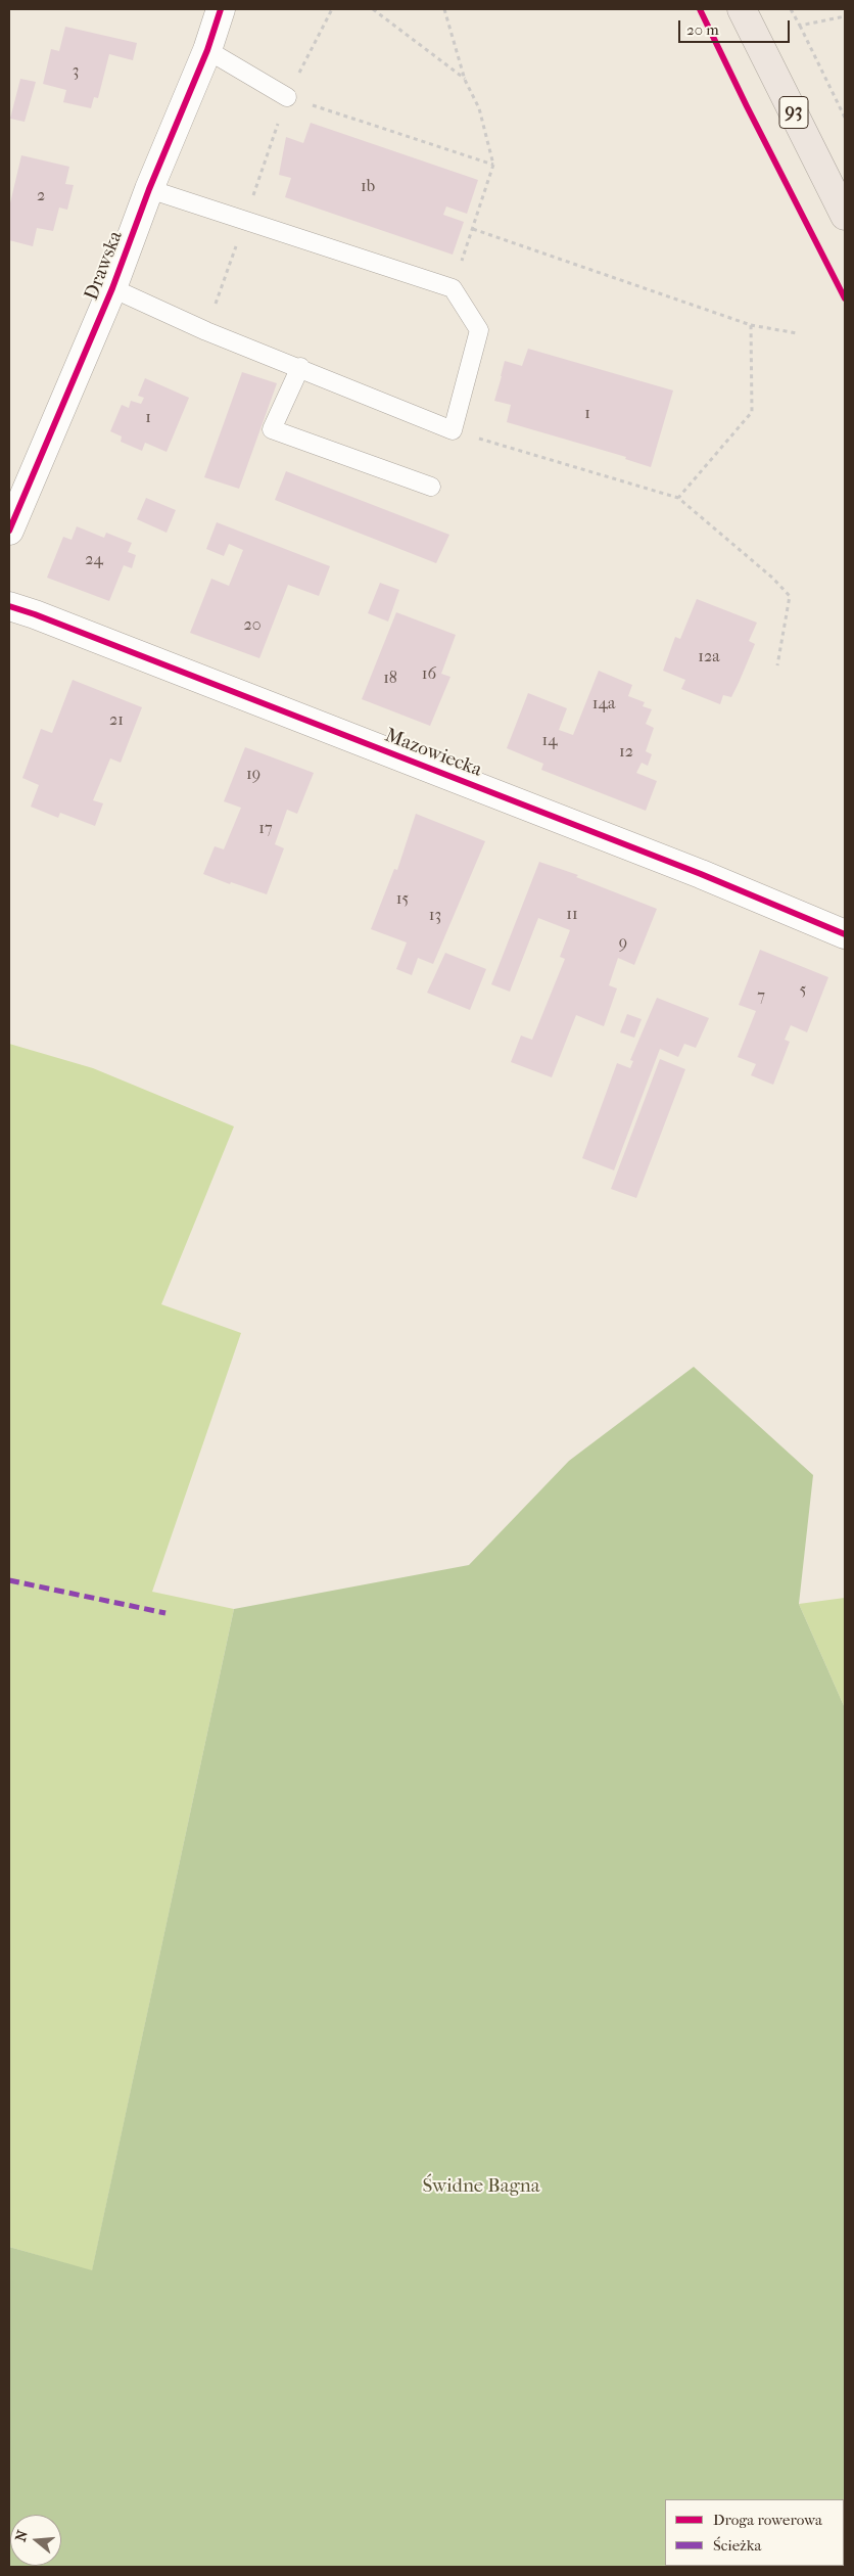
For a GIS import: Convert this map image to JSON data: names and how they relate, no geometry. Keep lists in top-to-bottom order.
{
  "streets": {
    "main road": ["93"],
    "street": ["Drawska", "Mazowiecka"]
  },
  "parks": ["Świdne Bagna"],
  "house_numbers": [
    "3",
    "1b",
    "2",
    "1",
    "1",
    "24",
    "20",
    "12a",
    "16",
    "18",
    "14a",
    "21",
    "14",
    "12",
    "19",
    "17",
    "15",
    "11",
    "13",
    "9",
    "5",
    "7"
  ],
  "legend": ["Droga rowerowa", "Ścieżka"],
  "scale_bar": "20 m",
  "north": "left"
}
